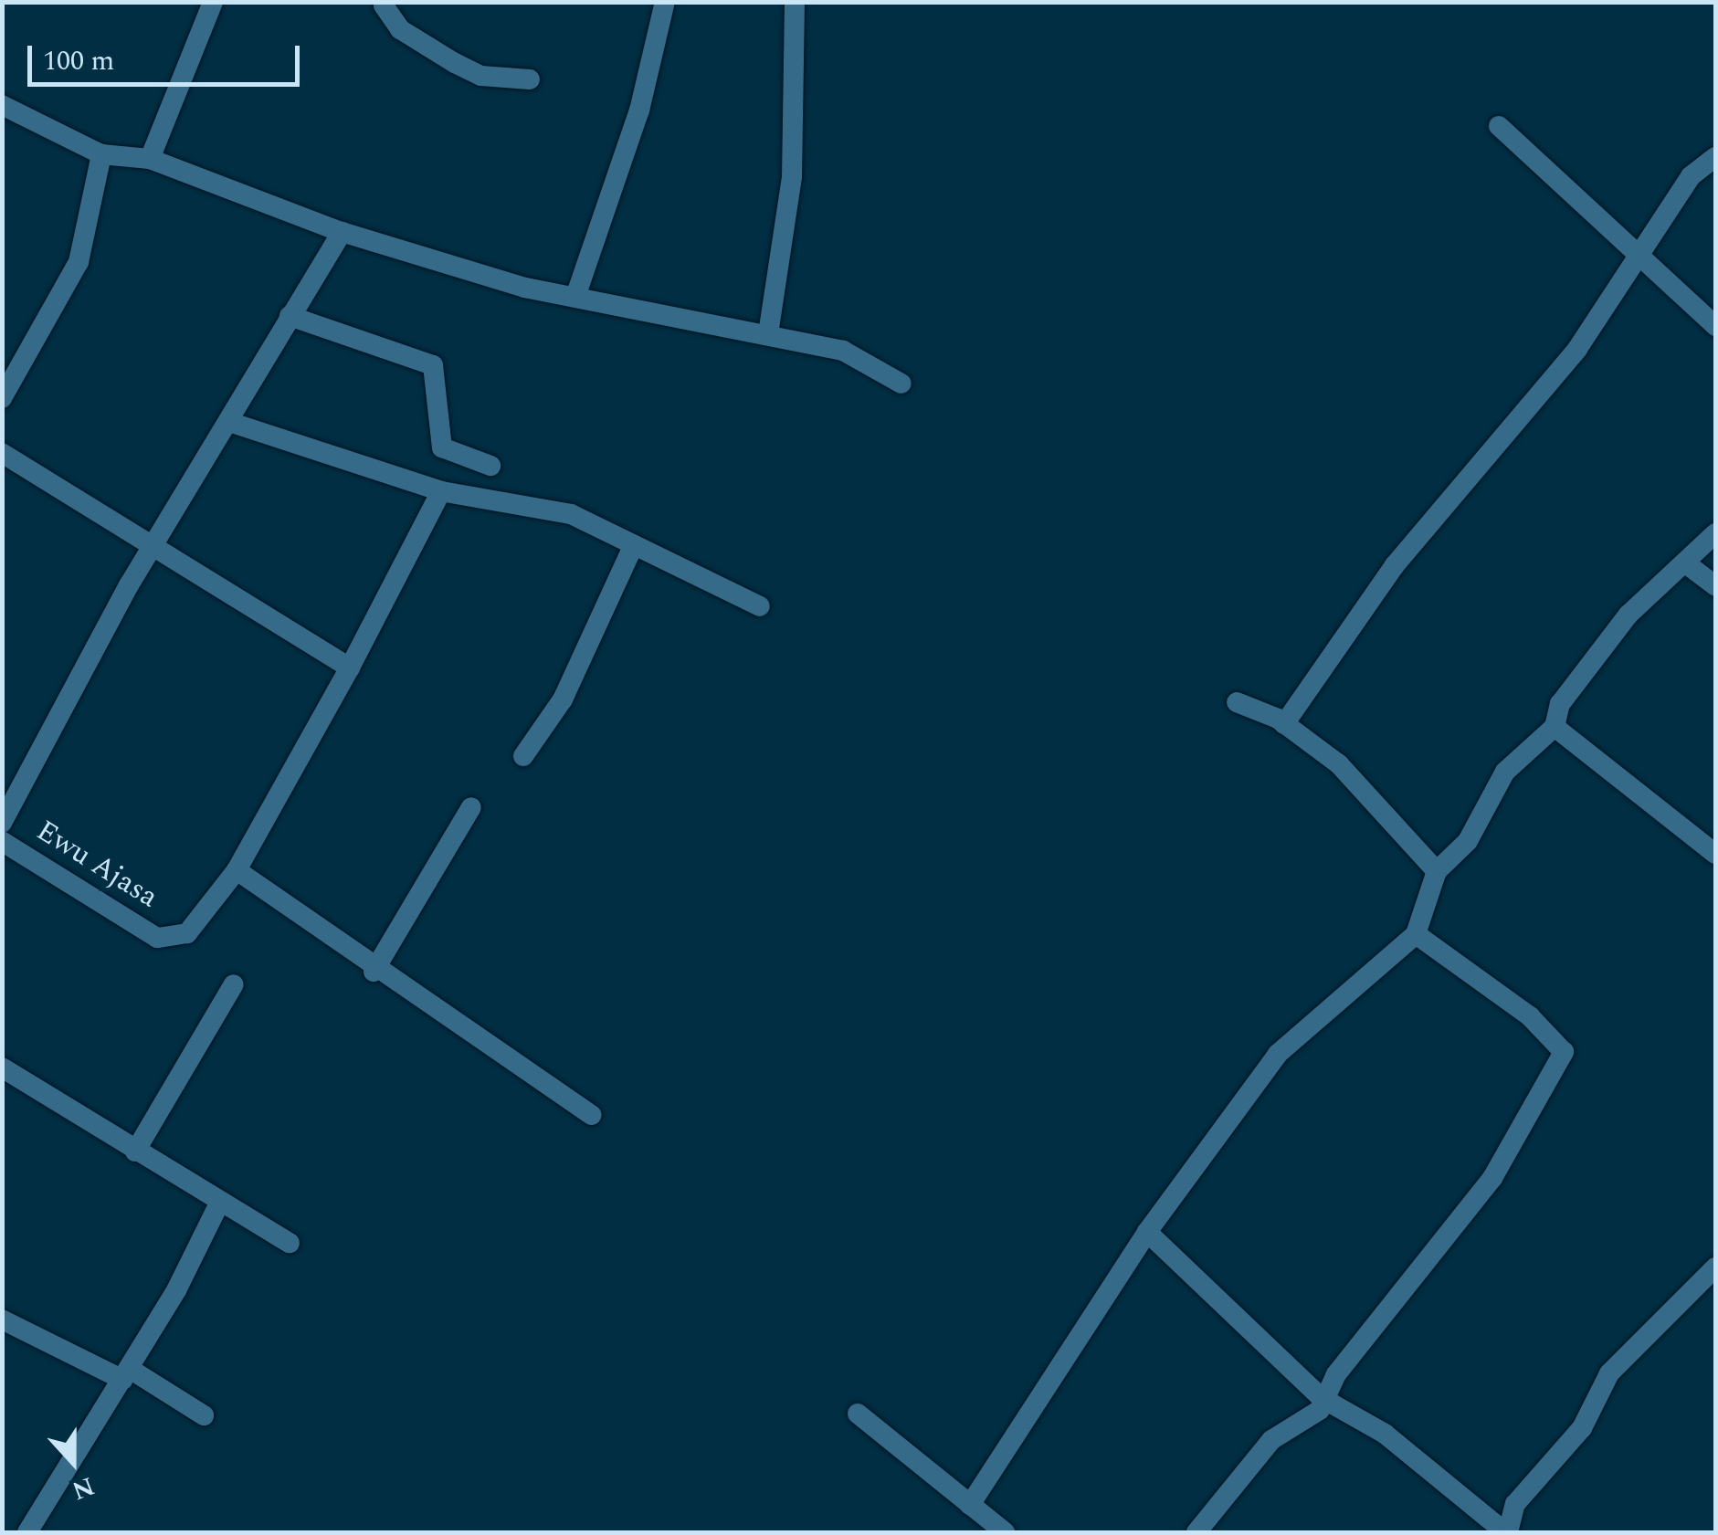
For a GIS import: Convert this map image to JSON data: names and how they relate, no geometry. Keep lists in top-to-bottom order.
{
  "streets": {
    "street": ["Ewu Ajasa"]
  },
  "scale_bar": "100 m",
  "north": "bottom"
}
